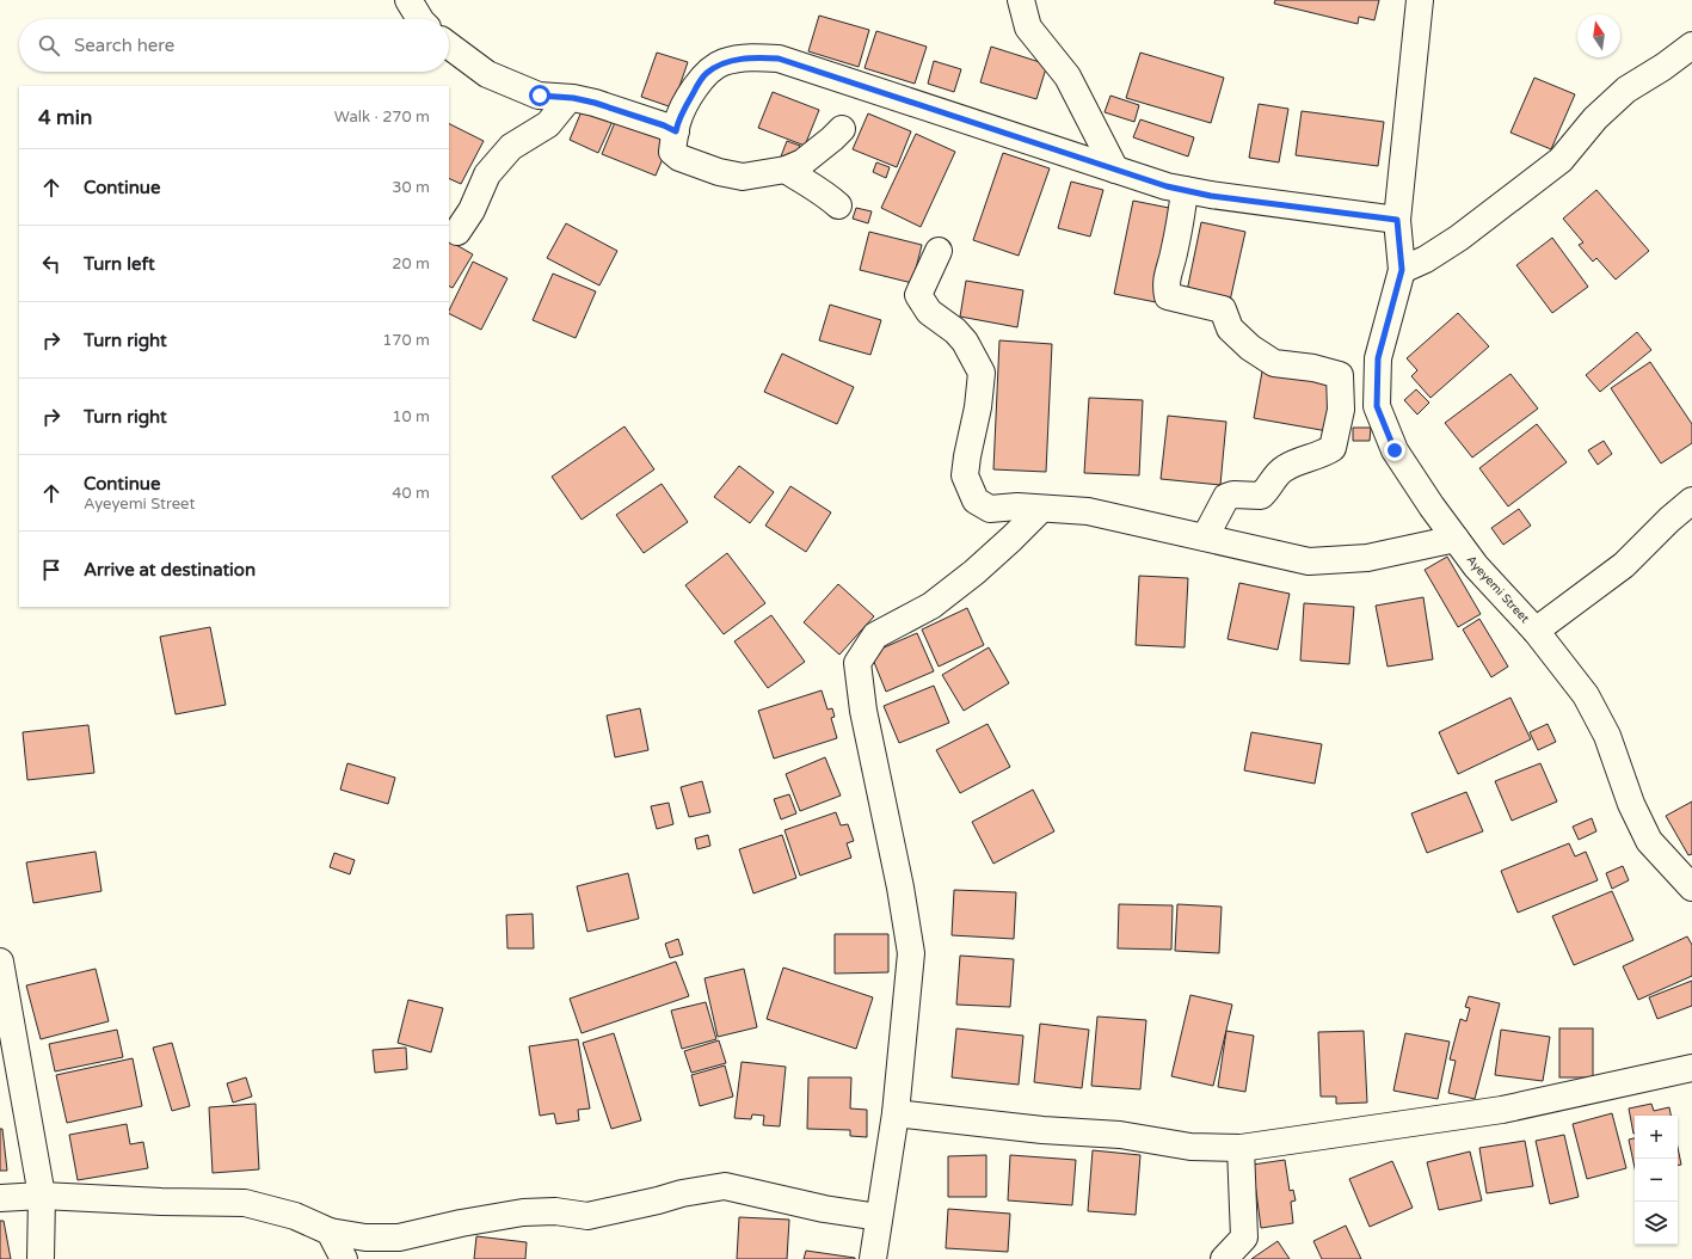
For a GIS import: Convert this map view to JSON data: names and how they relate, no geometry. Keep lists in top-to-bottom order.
{
  "streets": {
    "street": ["Ayeyemi Street"]
  },
  "north": "top",
  "page": {
    "search": "Search here",
    "heading": ["4 min", "Walk · 270 m"],
    "list": [
      ["Continue", "30 m"],
      ["Turn left", "20 m"],
      ["Turn right", "170 m"],
      ["Turn right", "10 m"],
      ["Continue", "Ayeyemi Street", "40 m"],
      "Arrive at destination"
    ],
    "map_buttons": ["+", "−"]
  }
}
